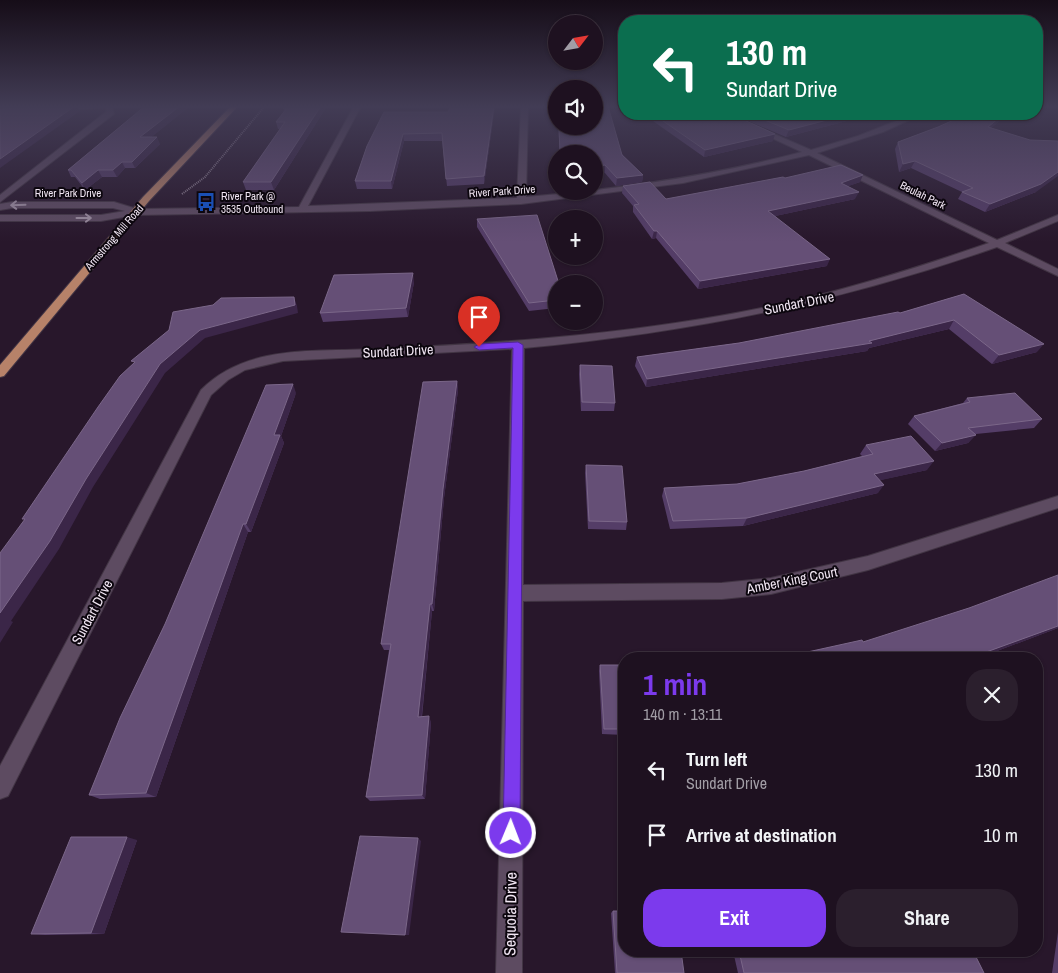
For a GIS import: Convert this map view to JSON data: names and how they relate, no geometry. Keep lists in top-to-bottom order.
{
  "streets": {
    "main road": ["Armstrong Mill Road"],
    "street": [
      "River Park Drive",
      "Beulah Park",
      "Sundart Drive",
      "Amber King Court",
      "Sequoia Drive"
    ]
  },
  "crossings": [
    ["River Park Drive", "Beulah Park"],
    ["River Park Drive", "Armstrong Mill Road"],
    ["Beulah Park", "Sundart Drive"],
    ["Sundart Drive", "Sequoia Drive"],
    ["Amber King Court", "Sequoia Drive"]
  ],
  "places": {
    "bus stop": ["River Park @ 3535 Outbound"]
  },
  "north": "top right",
  "page": {
    "map_buttons": ["+", "−"],
    "turn": ["130 m", "Sundart Drive"],
    "heading": ["1 min", "140 m · 13:11"],
    "list": [
      {
        "name": "Turn left",
        "note": "Sundart Drive",
        "value": "130 m"
      },
      {
        "name": "Arrive at destination",
        "value": "10 m"
      }
    ],
    "buttons": ["Exit", "Share"]
  }
}
